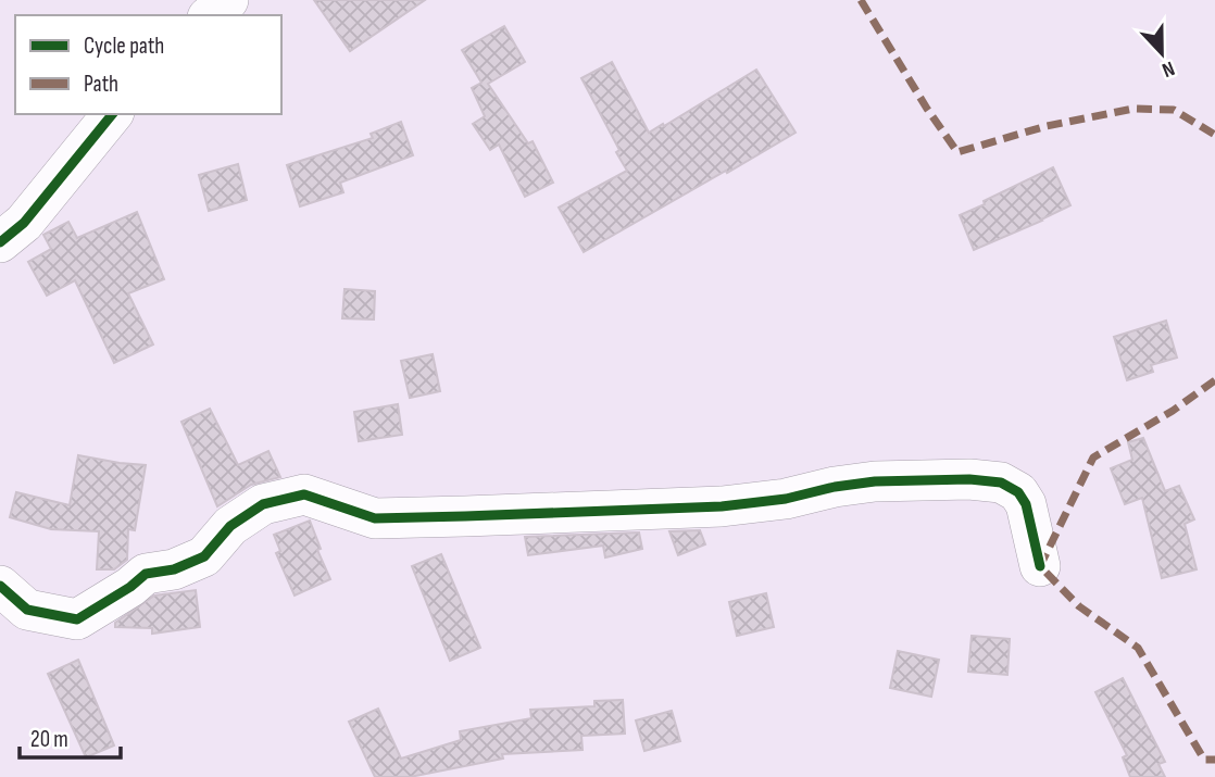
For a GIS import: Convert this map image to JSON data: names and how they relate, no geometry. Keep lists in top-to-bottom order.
{
  "legend": ["Cycle path", "Path"],
  "scale_bar": "20 m",
  "north": "bottom"
}
